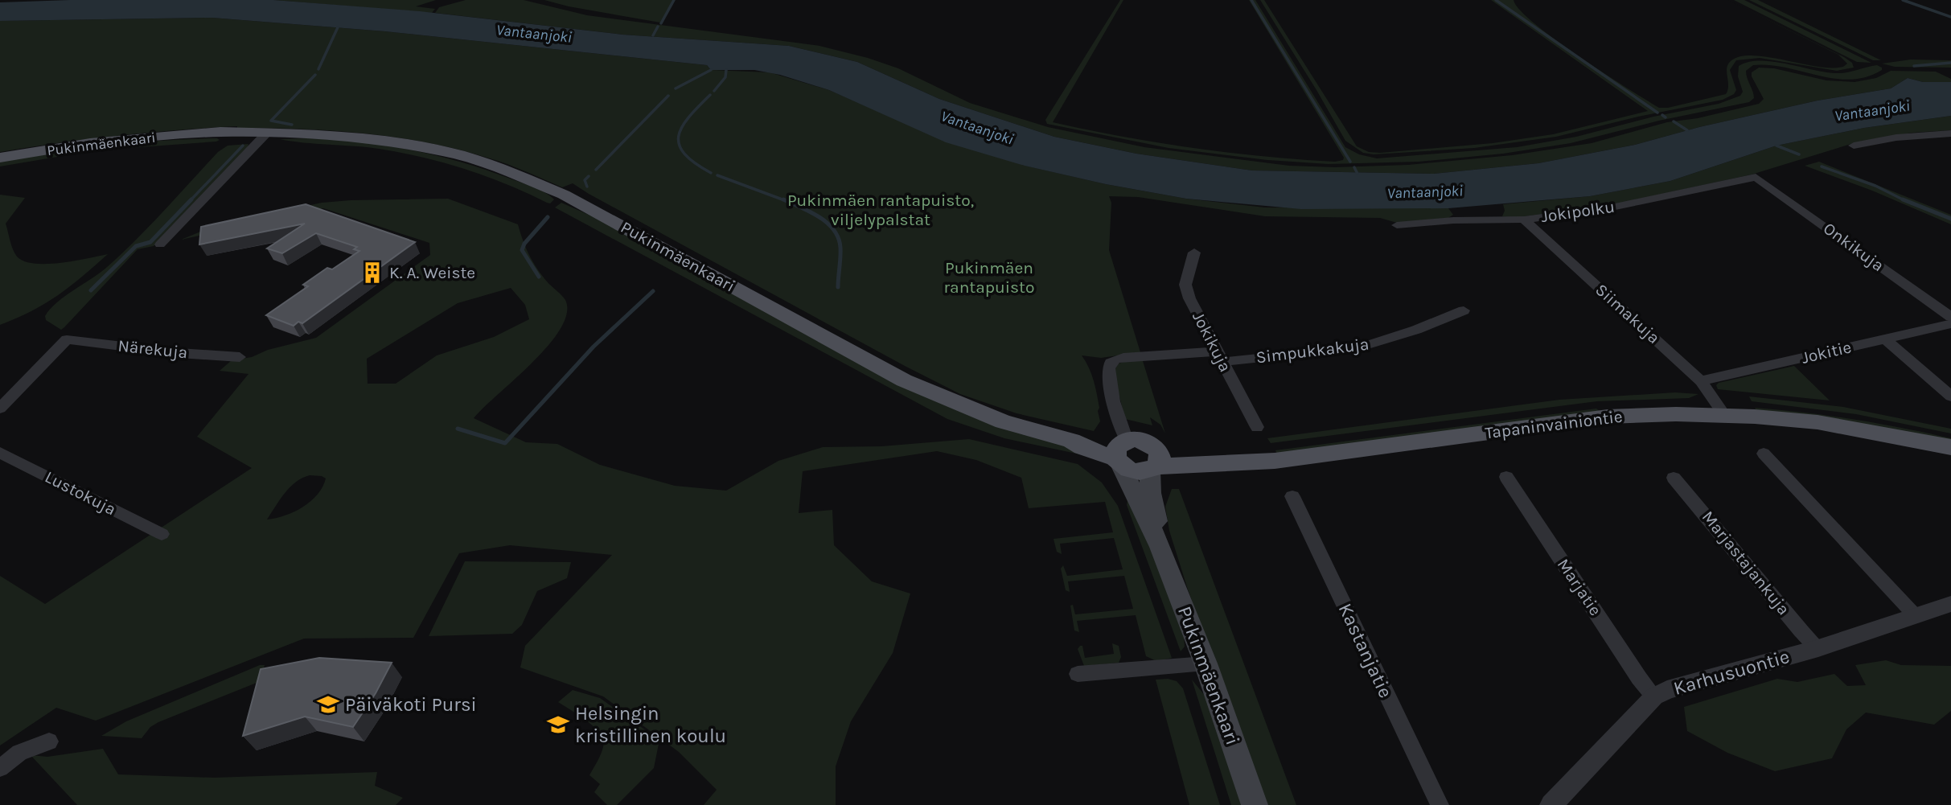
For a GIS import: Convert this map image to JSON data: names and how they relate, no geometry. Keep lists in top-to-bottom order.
{
  "streets": {
    "main road": ["Pukinmäenkaari", "Tapaninvainiontie"],
    "street": [
      "Jokipolku",
      "Onkikuja",
      "Siimakuja",
      "Jokikuja",
      "Närekuja",
      "Simpukkakuja",
      "Jokitie",
      "Lustokuja",
      "Marjastajankuja",
      "Marjatie",
      "Kastanjatie",
      "Karhusuontie"
    ]
  },
  "crossings": [
    ["Pukinmäenkaari", "Simpukkakuja"],
    ["Pukinmäenkaari", "Tapaninvainiontie"],
    ["Jokipolku", "Onkikuja"],
    ["Jokipolku", "Siimakuja"],
    ["Siimakuja", "Jokitie"],
    ["Siimakuja", "Tapaninvainiontie"],
    ["Jokikuja", "Simpukkakuja"],
    ["Marjastajankuja", "Karhusuontie"],
    ["Marjatie", "Karhusuontie"]
  ],
  "water": ["Vantaanjoki"],
  "parks": ["Pukinmäen rantapuisto, viljelypalstat", "Pukinmäen rantapuisto"],
  "places": {
    "building": ["K. A. Weiste"],
    "school or university": ["Päiväkoti Pursi", "Helsingin kristillinen koulu"]
  }
}
